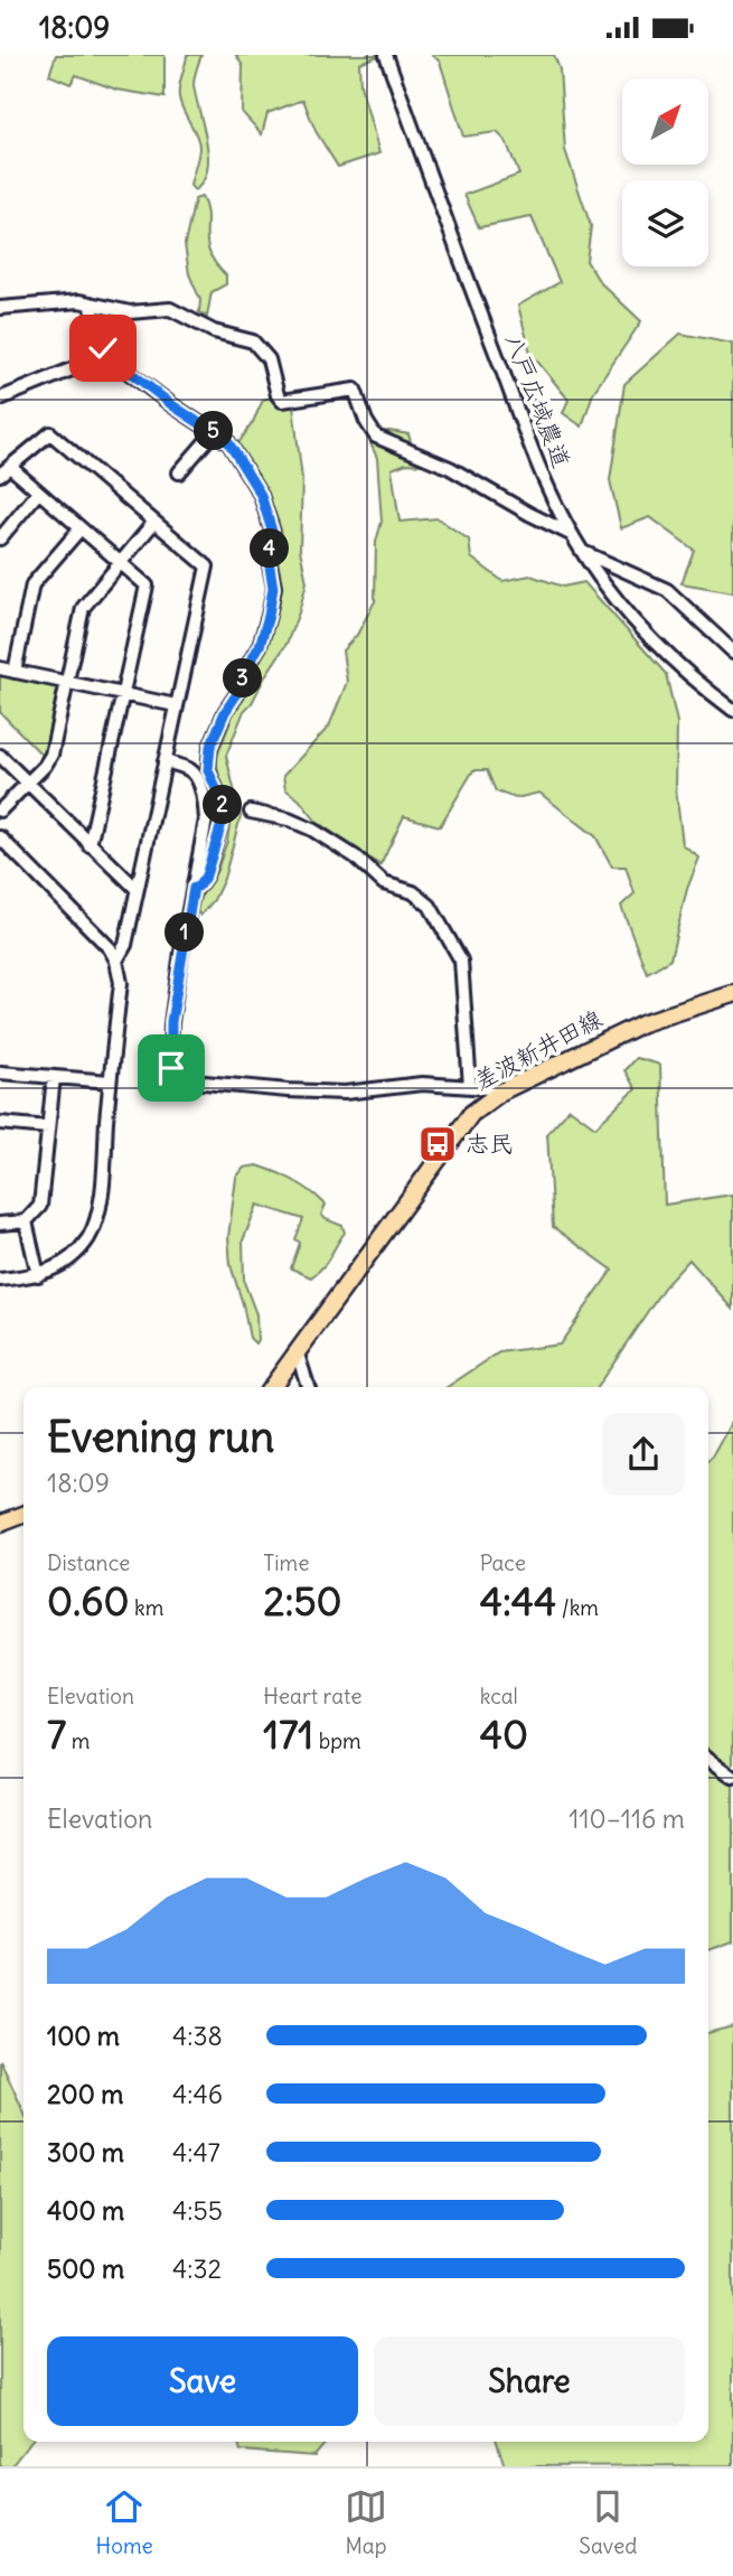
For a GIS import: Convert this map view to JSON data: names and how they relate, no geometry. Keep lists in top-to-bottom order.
{
  "streets": {
    "main road": ["差波新井田線"],
    "street": ["八戸広域農道"]
  },
  "places": {
    "bus stop": ["志民"]
  },
  "north": "top right",
  "page": {
    "status": "18:09",
    "pins": [
      "5",
      "4",
      "3",
      "2",
      "1"
    ],
    "heading": ["Evening run", "18:09"],
    "stats": [
      ["Distance", "0.60 km"],
      ["Time", "2:50"],
      ["Pace", "4:44 /km"],
      ["Elevation", "7 m"],
      ["Heart rate", "171 bpm"],
      ["kcal", "40"]
    ],
    "chart": ["Elevation", "110–116 m"],
    "list": [
      {
        "name": "100 m",
        "note": "4:38"
      },
      {
        "name": "200 m",
        "note": "4:46"
      },
      {
        "name": "300 m",
        "note": "4:47"
      },
      {
        "name": "400 m",
        "note": "4:55"
      },
      {
        "name": "500 m",
        "note": "4:32"
      }
    ],
    "buttons": ["Save", "Share"],
    "tabs": ["Home", "Map", "Saved"]
  }
}
